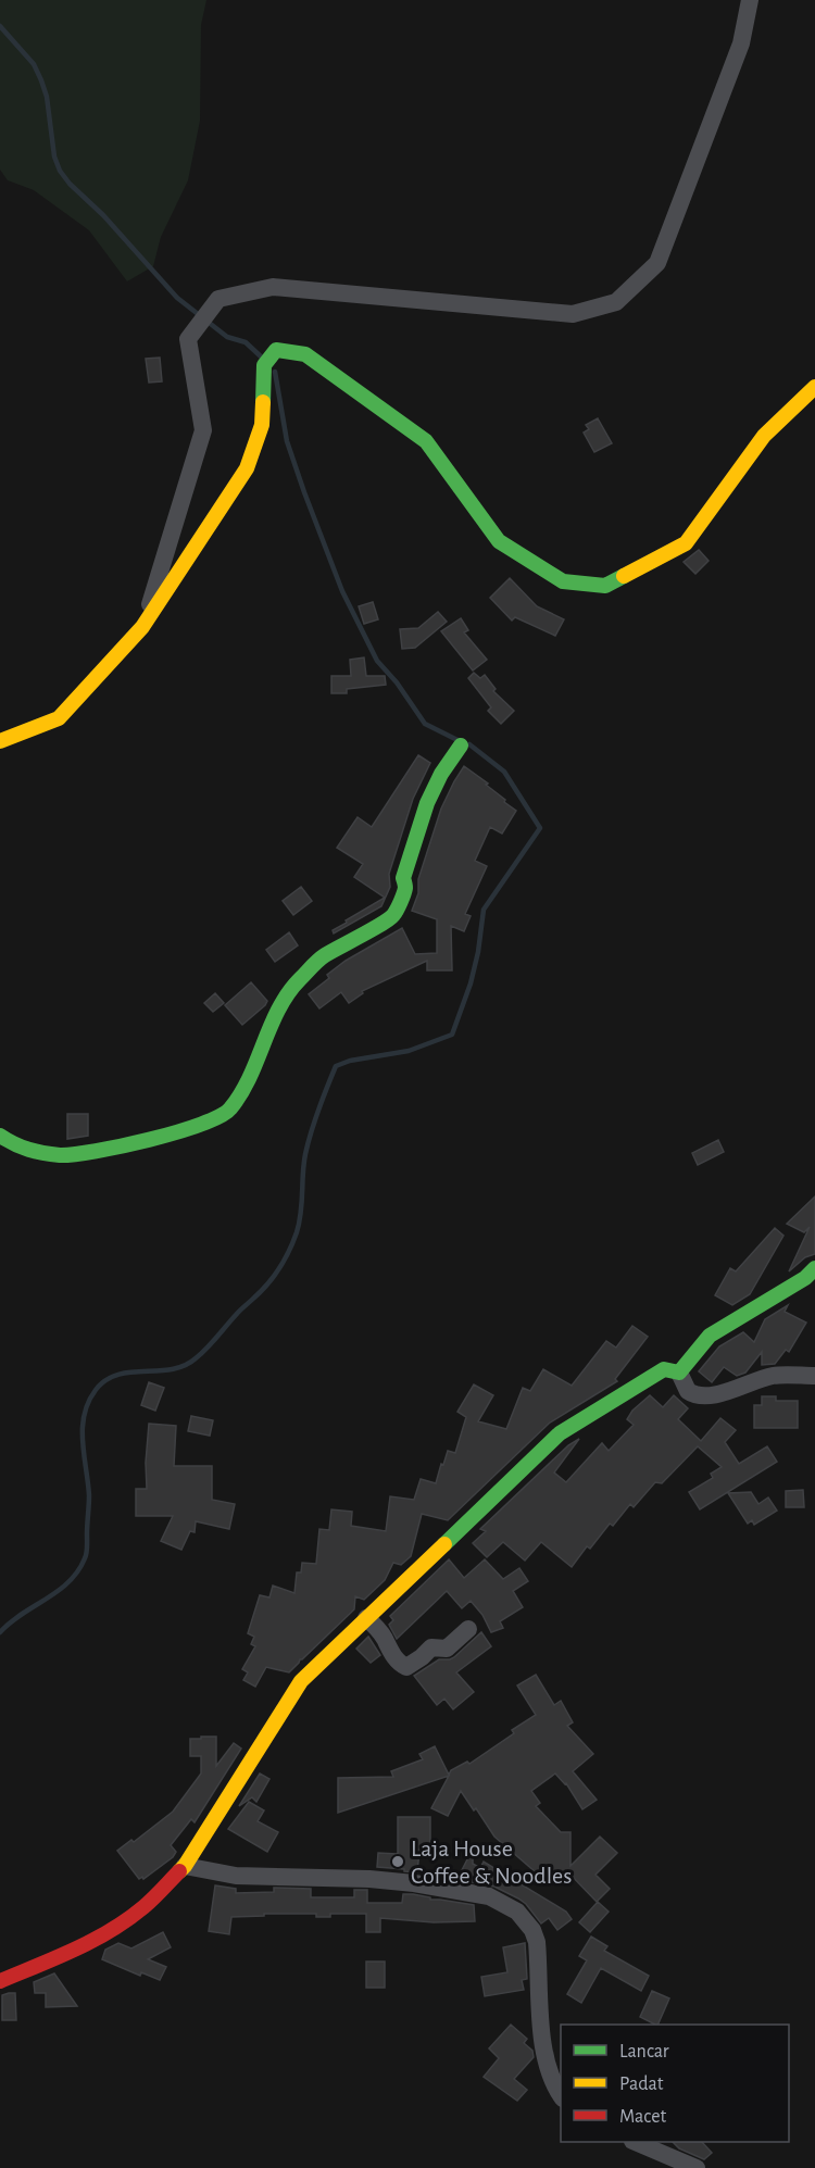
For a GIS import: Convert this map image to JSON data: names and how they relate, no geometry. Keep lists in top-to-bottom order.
{
  "places": ["Laja House Coffee & Noodles"],
  "legend": ["Lancar", "Padat", "Macet"]
}
